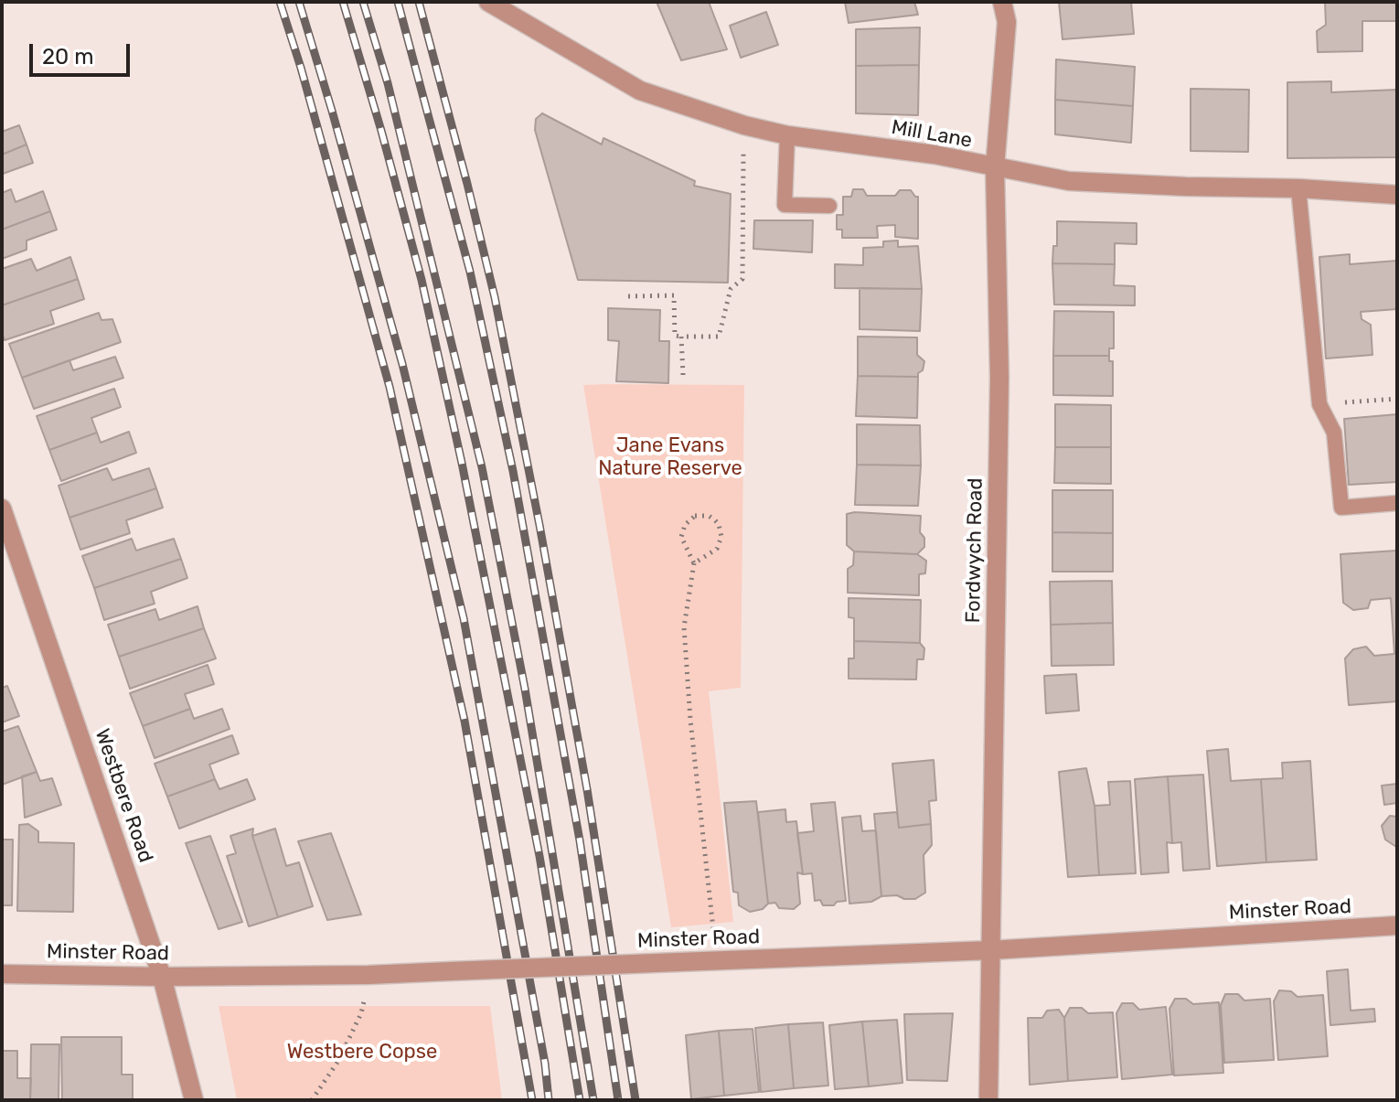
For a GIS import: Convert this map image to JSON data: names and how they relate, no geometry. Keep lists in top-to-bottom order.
{
  "streets": {
    "street": [
      "Mill Lane",
      "Fordwych Road",
      "Westbere Road",
      "Minster Road"
    ]
  },
  "crossings": [
    ["Mill Lane", "Fordwych Road"],
    ["Fordwych Road", "Minster Road"],
    ["Westbere Road", "Minster Road"]
  ],
  "parks": ["Jane Evans Nature Reserve", "Westbere Copse"],
  "scale_bar": "20 m"
}
